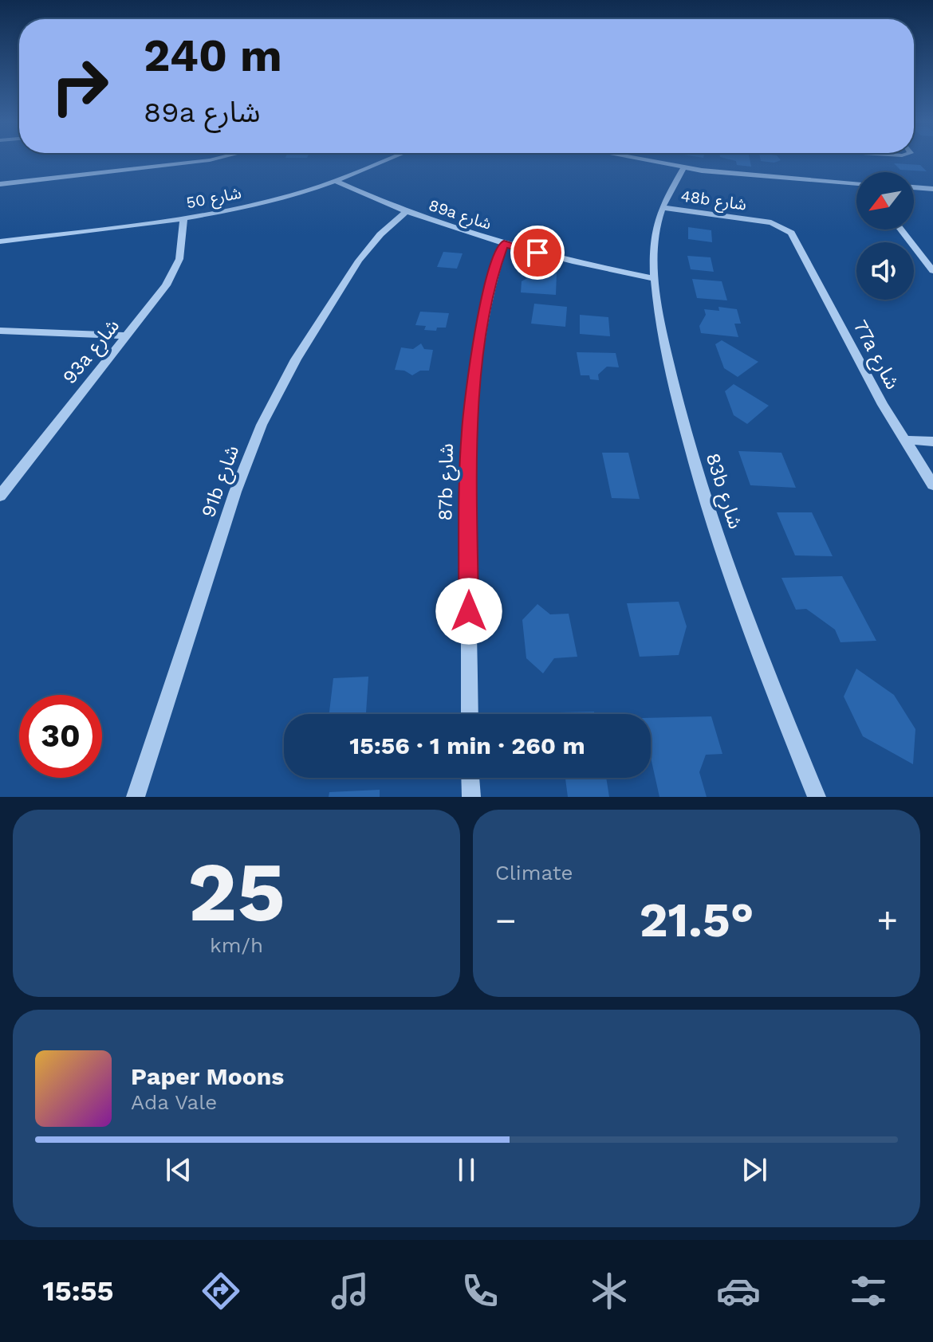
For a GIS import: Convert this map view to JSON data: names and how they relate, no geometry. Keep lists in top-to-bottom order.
{
  "streets": {
    "street": [
      "شارع 50",
      "48b شارع",
      "89a شارع",
      "93a شارع",
      "77a شارع",
      "91b شارع",
      "87b شارع",
      "83b شارع"
    ]
  },
  "crossings": [
    ["شارع 50", "89a شارع"],
    ["شارع 50", "93a شارع"],
    ["48b شارع", "77a شارع"],
    ["48b شارع", "83b شارع"],
    ["89a شارع", "91b شارع"],
    ["89a شارع", "87b شارع"],
    ["89a شارع", "83b شارع"]
  ],
  "north": "bottom left",
  "page": {
    "turn": ["240 m", "89a شارع"],
    "limit": "30",
    "trip": "15:56 · 1 min · 260 m",
    "tile": [
      ["25", "km/h"],
      "Climate"
    ],
    "heat": ["−", "21.5°", "+"],
    "song": ["Paper Moons", "Ada Vale"],
    "tabs": "15:55"
  }
}
